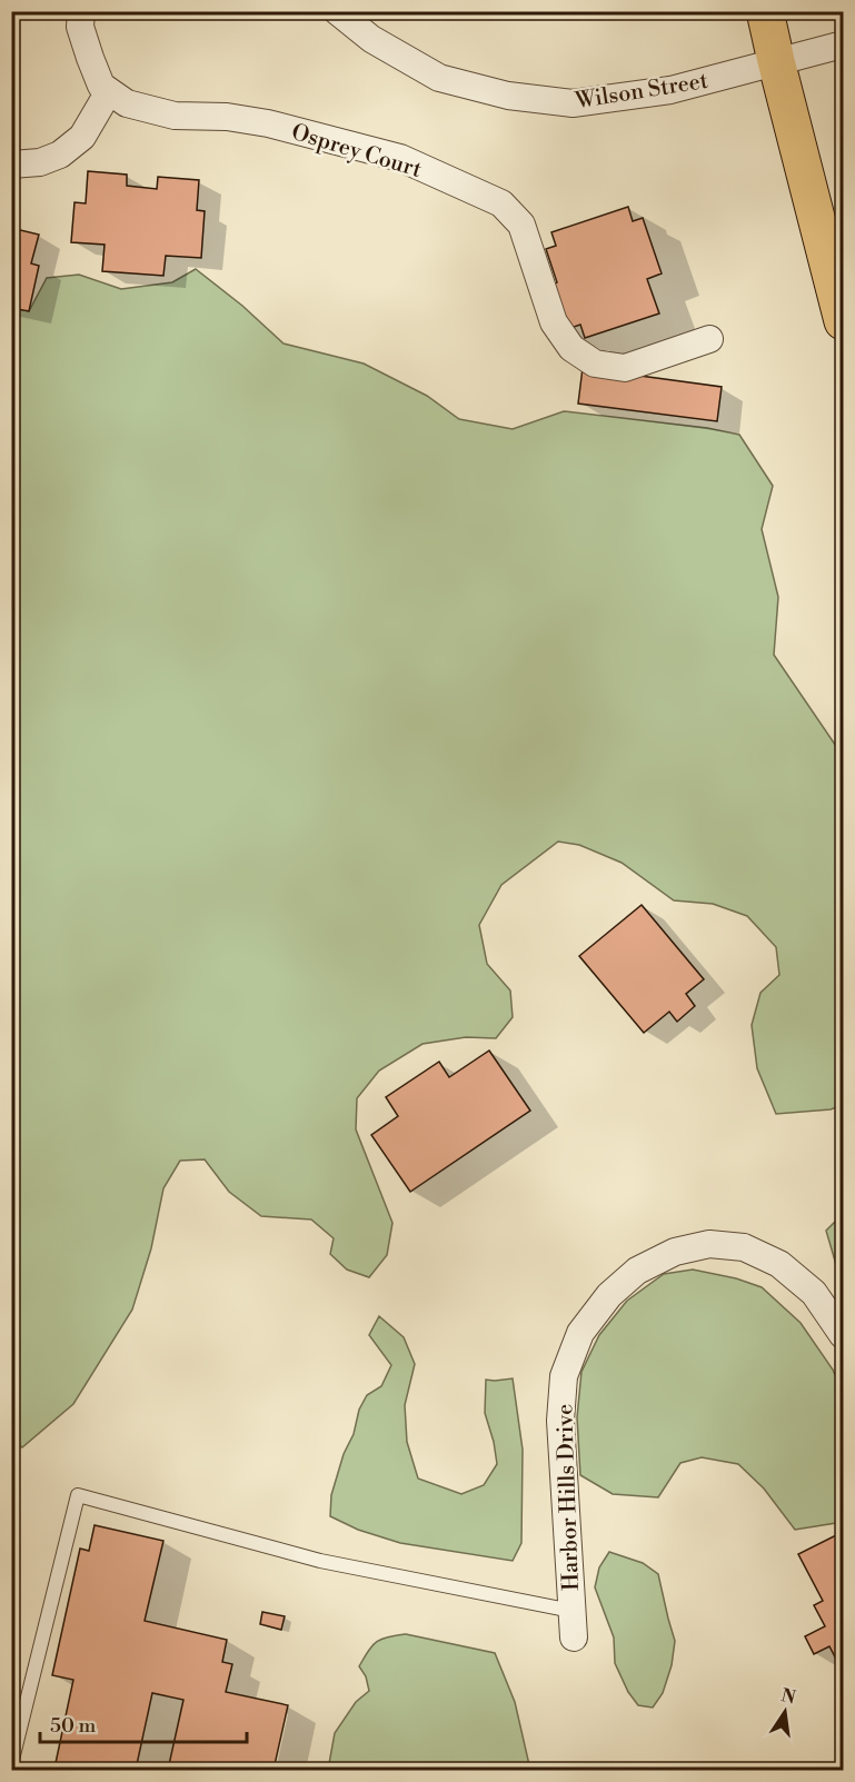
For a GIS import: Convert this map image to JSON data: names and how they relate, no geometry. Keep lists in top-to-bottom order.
{
  "streets": {
    "street": ["Wilson Street", "Osprey Court", "Harbor Hills Drive"]
  },
  "scale_bar": "50 m",
  "north": "top"
}
